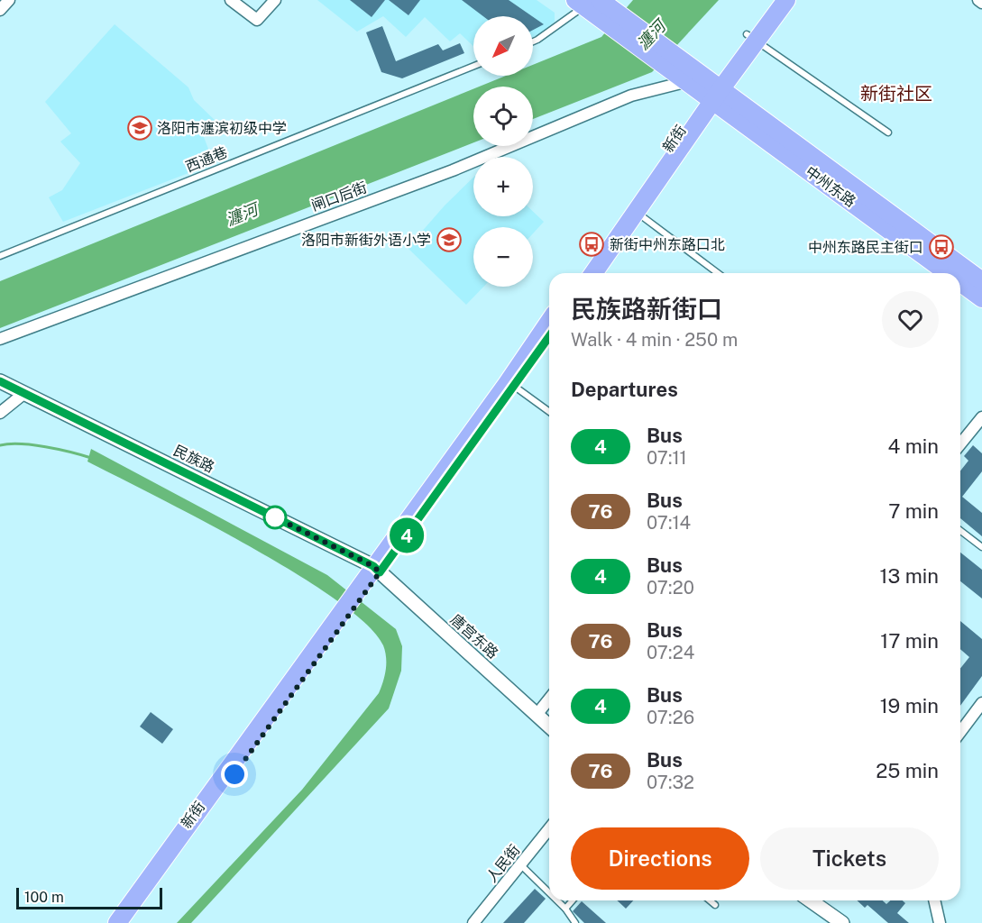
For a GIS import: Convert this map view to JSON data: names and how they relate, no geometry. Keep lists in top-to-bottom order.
{
  "streets": {
    "main road": ["新街", "中州东路"],
    "street": [
      "闸口后街",
      "民族路",
      "唐宫东路",
      "人民街"
    ],
    "lane": ["西通巷"]
  },
  "crossings": [
    ["新街", "中州东路"],
    ["新街", "民族路"],
    ["新街", "唐宫东路"],
    ["中州东路", "闸口后街"],
    ["民族路", "唐宫东路"]
  ],
  "districts": ["新街社区"],
  "water": ["瀍河"],
  "places": {
    "school or university": ["洛阳市瀍滨初级中学", "洛阳市新街外语小学"],
    "bus stop": ["新街中州东路口北", "中州东路民主街口"]
  },
  "lines": ["bus line 4"],
  "scale_bar": "100 m",
  "north": "bottom left",
  "page": {
    "on_map": "4",
    "map_buttons": ["+", "−"],
    "heading": [
      ["民族路新街口", "Walk · 4 min · 250 m"],
      "Departures"
    ],
    "list": [
      {
        "mark": "4",
        "name": "Bus",
        "note": "07:11",
        "value": "4 min"
      },
      {
        "mark": "76",
        "name": "Bus",
        "note": "07:14",
        "value": "7 min"
      },
      {
        "mark": "4",
        "name": "Bus",
        "note": "07:20",
        "value": "13 min"
      },
      {
        "mark": "76",
        "name": "Bus",
        "note": "07:24",
        "value": "17 min"
      },
      {
        "mark": "4",
        "name": "Bus",
        "note": "07:26",
        "value": "19 min"
      },
      {
        "mark": "76",
        "name": "Bus",
        "note": "07:32",
        "value": "25 min"
      }
    ],
    "buttons": ["Directions", "Tickets"],
    "scale": "100 m"
  }
}
